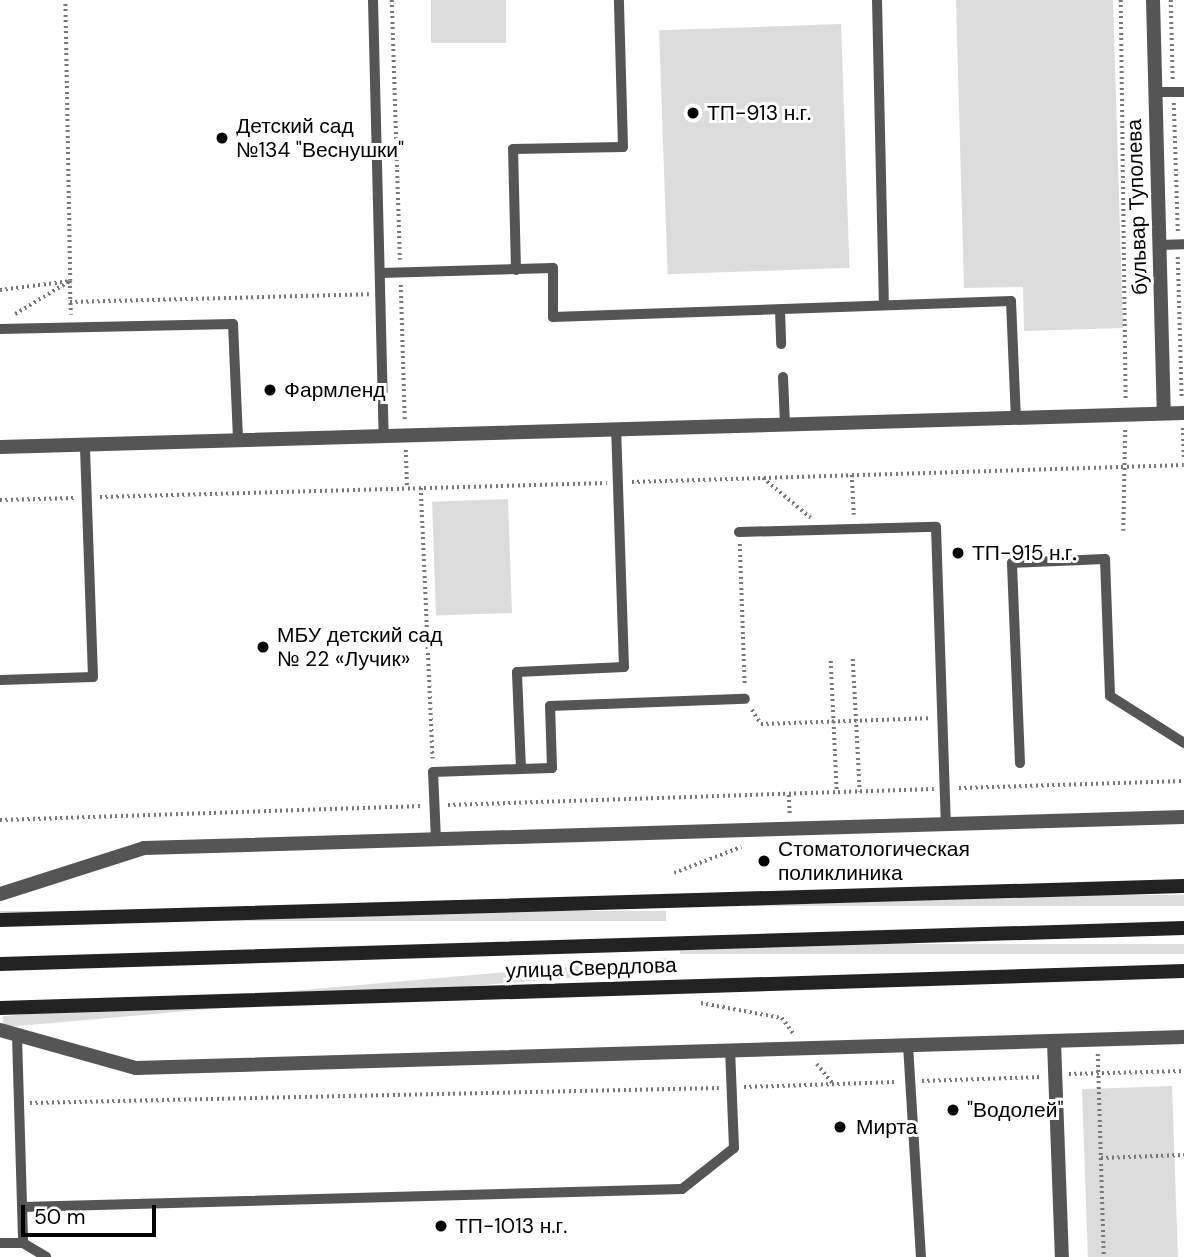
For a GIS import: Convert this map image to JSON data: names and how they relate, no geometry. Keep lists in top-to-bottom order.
{
  "streets": {
    "main road": ["улица Свердлова"],
    "street": ["бульвар Туполева"]
  },
  "places": [
    "ТП-913 н.г.",
    "Детский сад №134 \"Веснушки\"",
    "Фармленд",
    "ТП-915 н.г.",
    "МБУ детский сад № 22 «Лучик»",
    "Стоматологическая поликлиника",
    "\"Водолей\"",
    "Мирта",
    "ТП-1013 н.г."
  ],
  "scale_bar": "50 m"
}
